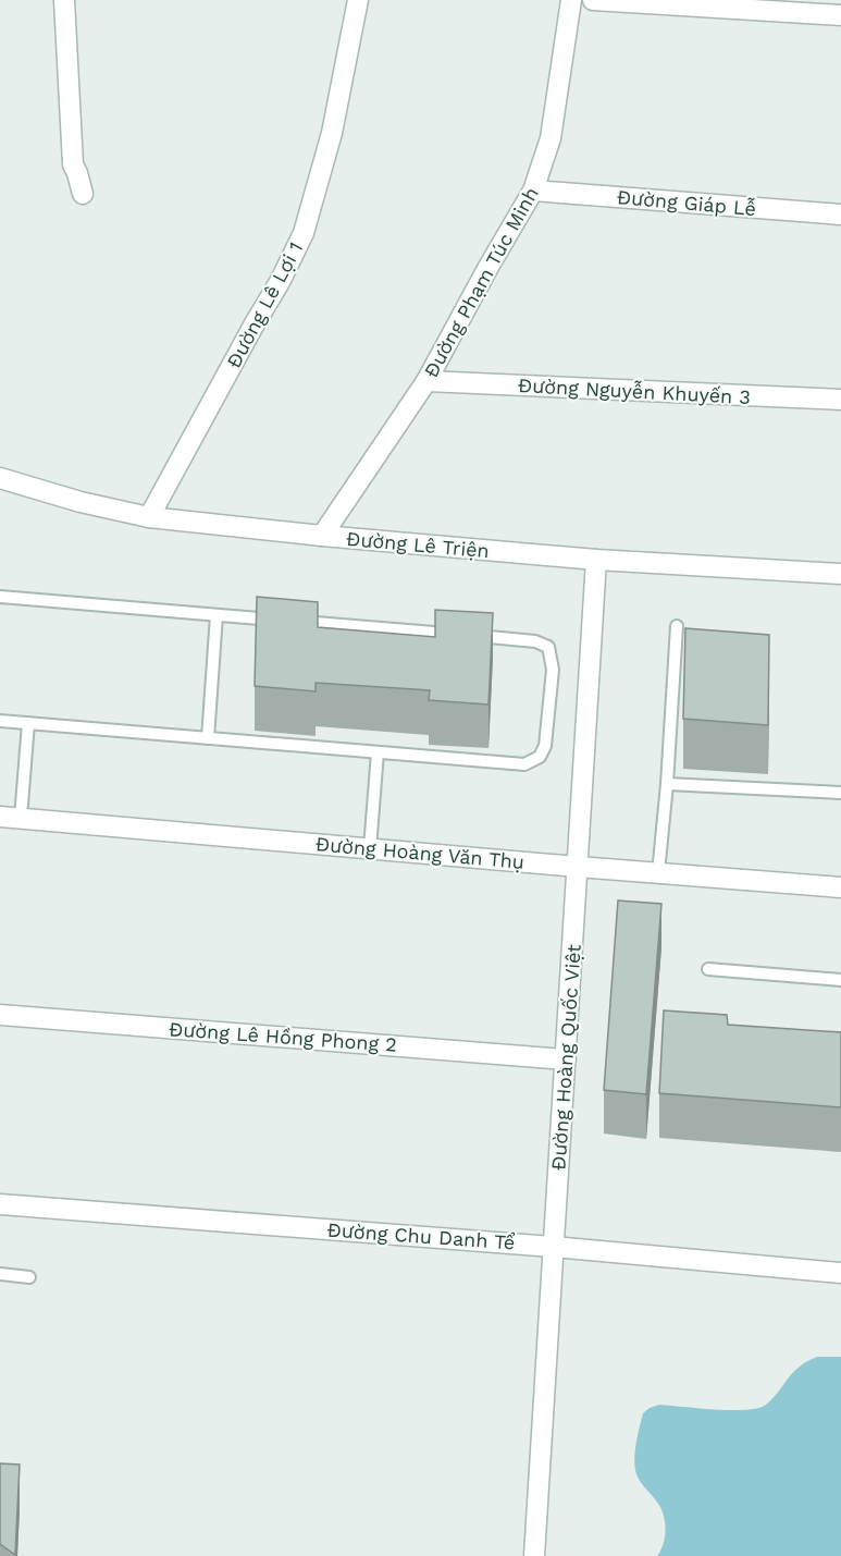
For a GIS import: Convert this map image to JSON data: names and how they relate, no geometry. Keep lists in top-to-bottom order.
{
  "streets": {
    "street": [
      "Đường Giáp Lễ",
      "Đường Phạm Túc Minh",
      "Đường Lê Lợi 1",
      "Đường Nguyễn Khuyến 3",
      "Đường Lê Triện",
      "Đường Hoàng Văn Thụ",
      "Đường Lê Hồng Phong 2",
      "Đường Hoàng Quốc Việt",
      "Đường Chu Danh Tể"
    ]
  },
  "crossings": [
    ["Đường Giáp Lễ", "Đường Phạm Túc Minh"],
    ["Đường Phạm Túc Minh", "Đường Nguyễn Khuyến 3"],
    ["Đường Phạm Túc Minh", "Đường Lê Triện"],
    ["Đường Lê Lợi 1", "Đường Lê Triện"],
    ["Đường Lê Triện", "Đường Hoàng Quốc Việt"],
    ["Đường Hoàng Văn Thụ", "Đường Hoàng Quốc Việt"],
    ["Đường Lê Hồng Phong 2", "Đường Hoàng Quốc Việt"],
    ["Đường Hoàng Quốc Việt", "Đường Chu Danh Tể"]
  ]
}
